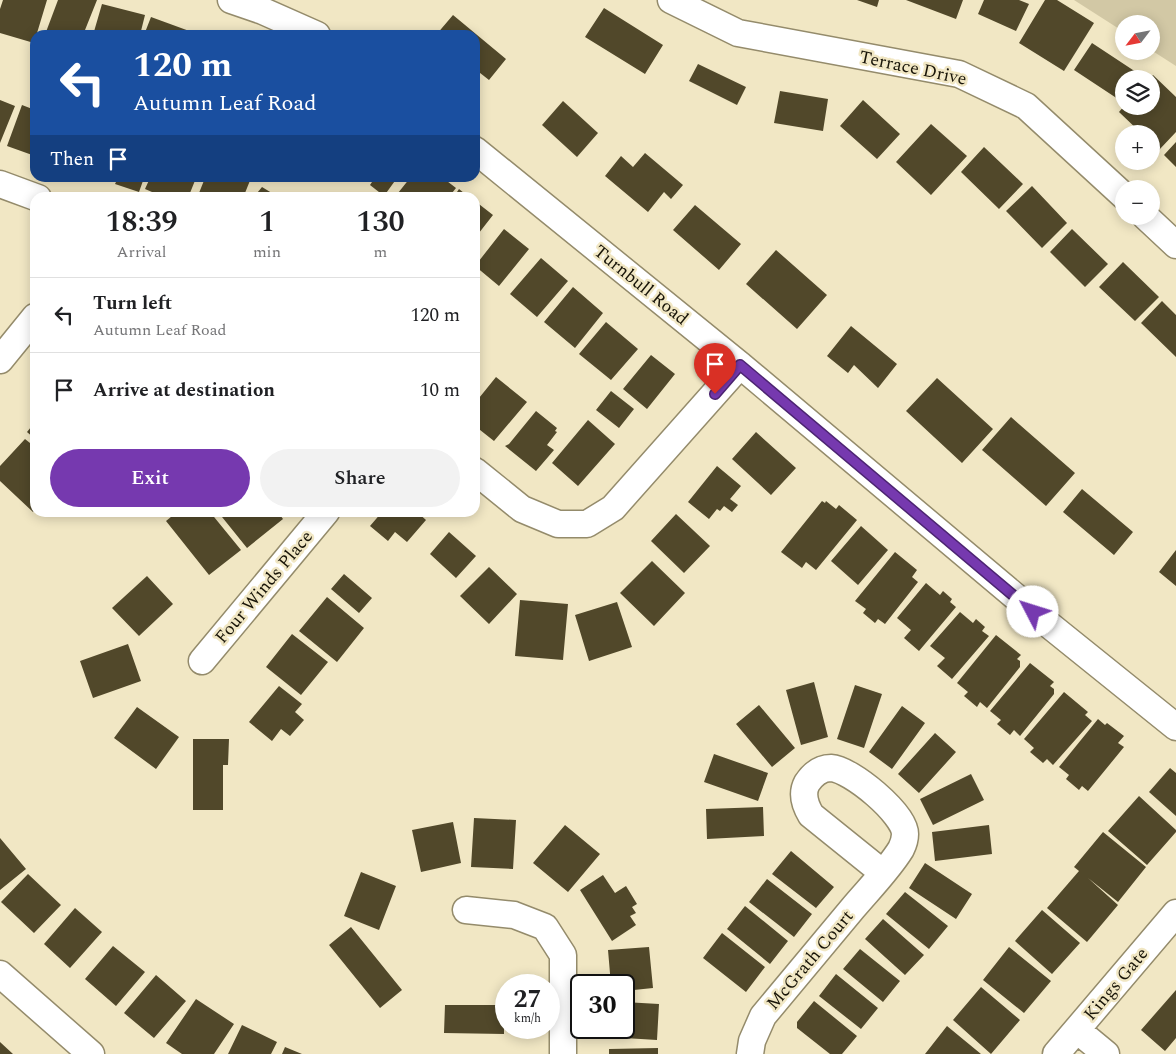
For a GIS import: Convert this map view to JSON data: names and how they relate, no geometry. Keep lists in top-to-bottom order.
{
  "streets": {
    "street": [
      "Terrace Drive",
      "Turnbull Road",
      "Four Winds Place",
      "McGrath Court",
      "Kings Gate"
    ]
  },
  "north": "bottom left",
  "page": {
    "map_buttons": ["+", "−"],
    "turn": ["120 m", "Autumn Leaf Road"],
    "then": "Then",
    "eta": [
      "18:39",
      "Arrival",
      "1",
      "min",
      "130",
      "m"
    ],
    "list": [
      {
        "name": "Turn left",
        "note": "Autumn Leaf Road",
        "value": "120 m"
      },
      {
        "name": "Arrive at destination",
        "value": "10 m"
      }
    ],
    "buttons": ["Exit", "Share"],
    "speed": "27 km/h",
    "limit": "30"
  }
}
